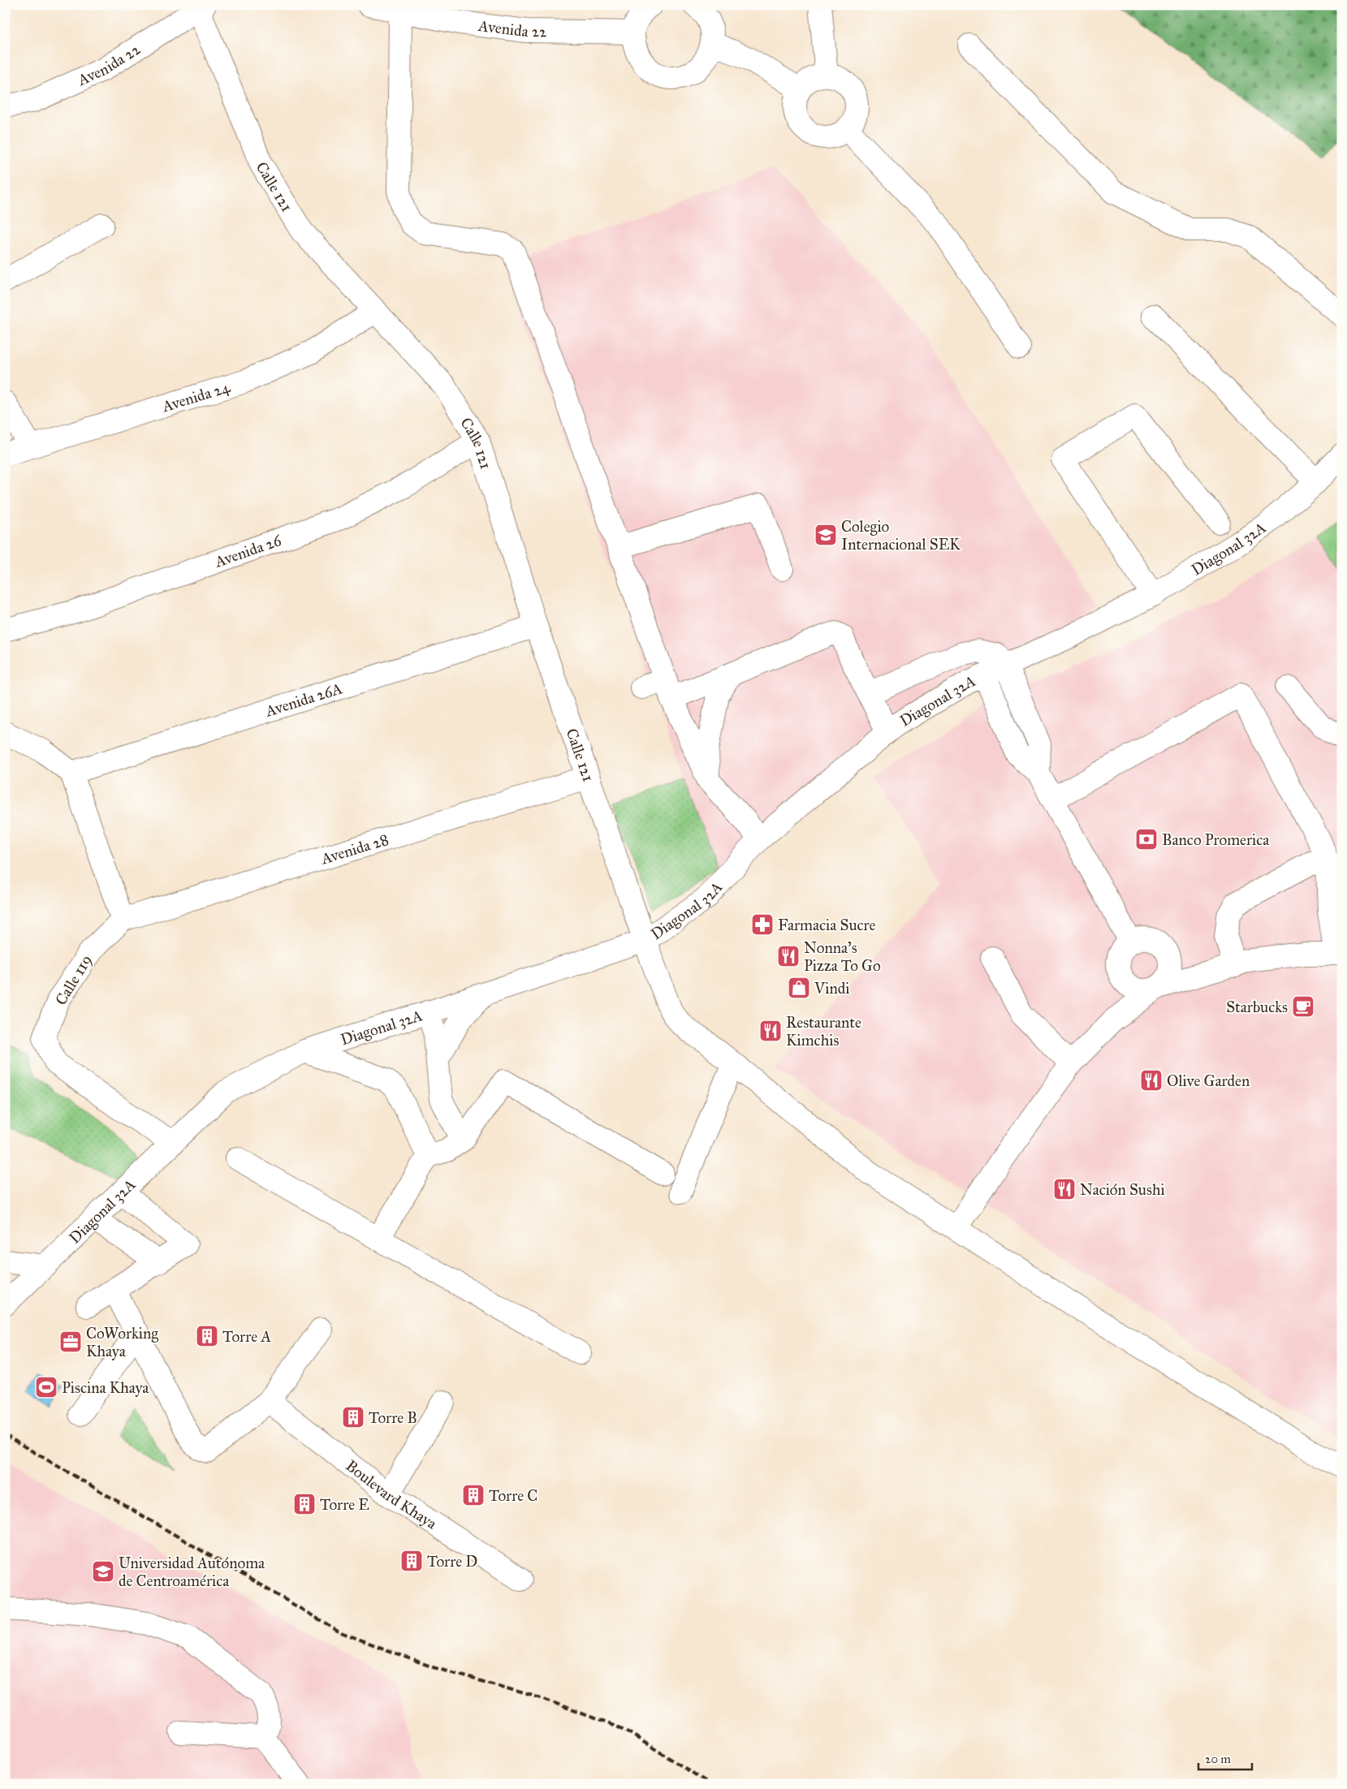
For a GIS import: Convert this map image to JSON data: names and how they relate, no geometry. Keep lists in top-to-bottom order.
{
  "streets": {
    "street": [
      "Avenida 22",
      "Calle 121",
      "Avenida 24",
      "Diagonal 32A",
      "Avenida 26",
      "Avenida 26A",
      "Avenida 28",
      "Calle 119",
      "Boulevard Khaya"
    ]
  },
  "crossings": [
    ["Avenida 22", "Calle 121"],
    ["Calle 121", "Avenida 24"],
    ["Calle 121", "Diagonal 32A"],
    ["Calle 121", "Avenida 26"],
    ["Calle 121", "Avenida 26A"],
    ["Calle 121", "Avenida 28"],
    ["Diagonal 32A", "Calle 119"],
    ["Avenida 28", "Calle 119"]
  ],
  "places": {
    "school or university": ["Colegio Internacional SEK", "Universidad Autónoma de Centroamérica"],
    "bank": ["Banco Promerica"],
    "pharmacy": ["Farmacia Sucre"],
    "restaurant": [
      "Nonna's Pizza To Go",
      "Restaurante Kimchis",
      "Olive Garden",
      "Nación Sushi"
    ],
    "shop": ["Vindi"],
    "cafe": ["Starbucks"],
    "building": [
      "Torre A",
      "Torre B",
      "Torre C",
      "Torre E",
      "Torre D"
    ],
    "office": ["CoWorking Khaya"],
    "sports": ["Piscina Khaya"]
  },
  "scale_bar": "20 m"
}
